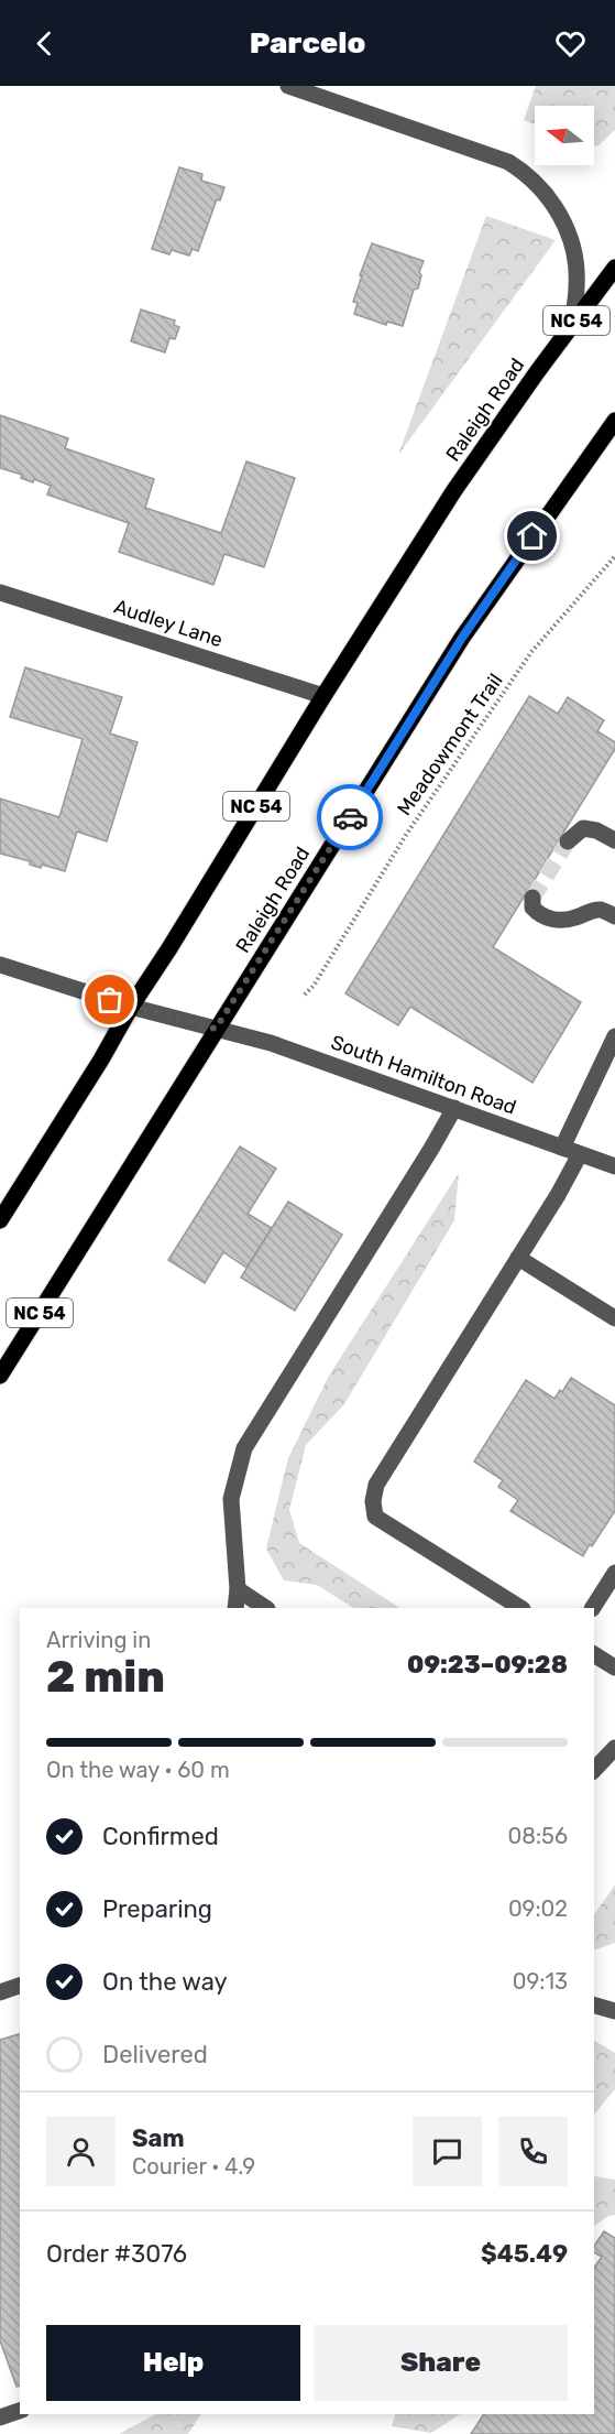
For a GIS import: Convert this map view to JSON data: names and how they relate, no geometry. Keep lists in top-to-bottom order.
{
  "streets": {
    "main road": ["NC 54", "Raleigh Road"],
    "street": ["Audley Lane", "South Hamilton Road"],
    "path": ["Meadowmont Trail"]
  },
  "crossings": [
    ["Raleigh Road", "Audley Lane"],
    ["Raleigh Road", "South Hamilton Road"]
  ],
  "north": "left",
  "page": {
    "header": "Parcelo",
    "heading": ["2 min", "Arriving in", "09:23–09:28"],
    "panel": [
      "Sam",
      "Courier · 4.9",
      "Order #3076",
      "$45.49"
    ],
    "bar": "On the way · 60 m",
    "list": [
      ["Confirmed", "08:56"],
      ["Preparing", "09:02"],
      ["On the way", "09:13"],
      "Delivered"
    ],
    "buttons": ["Help", "Share"]
  }
}
